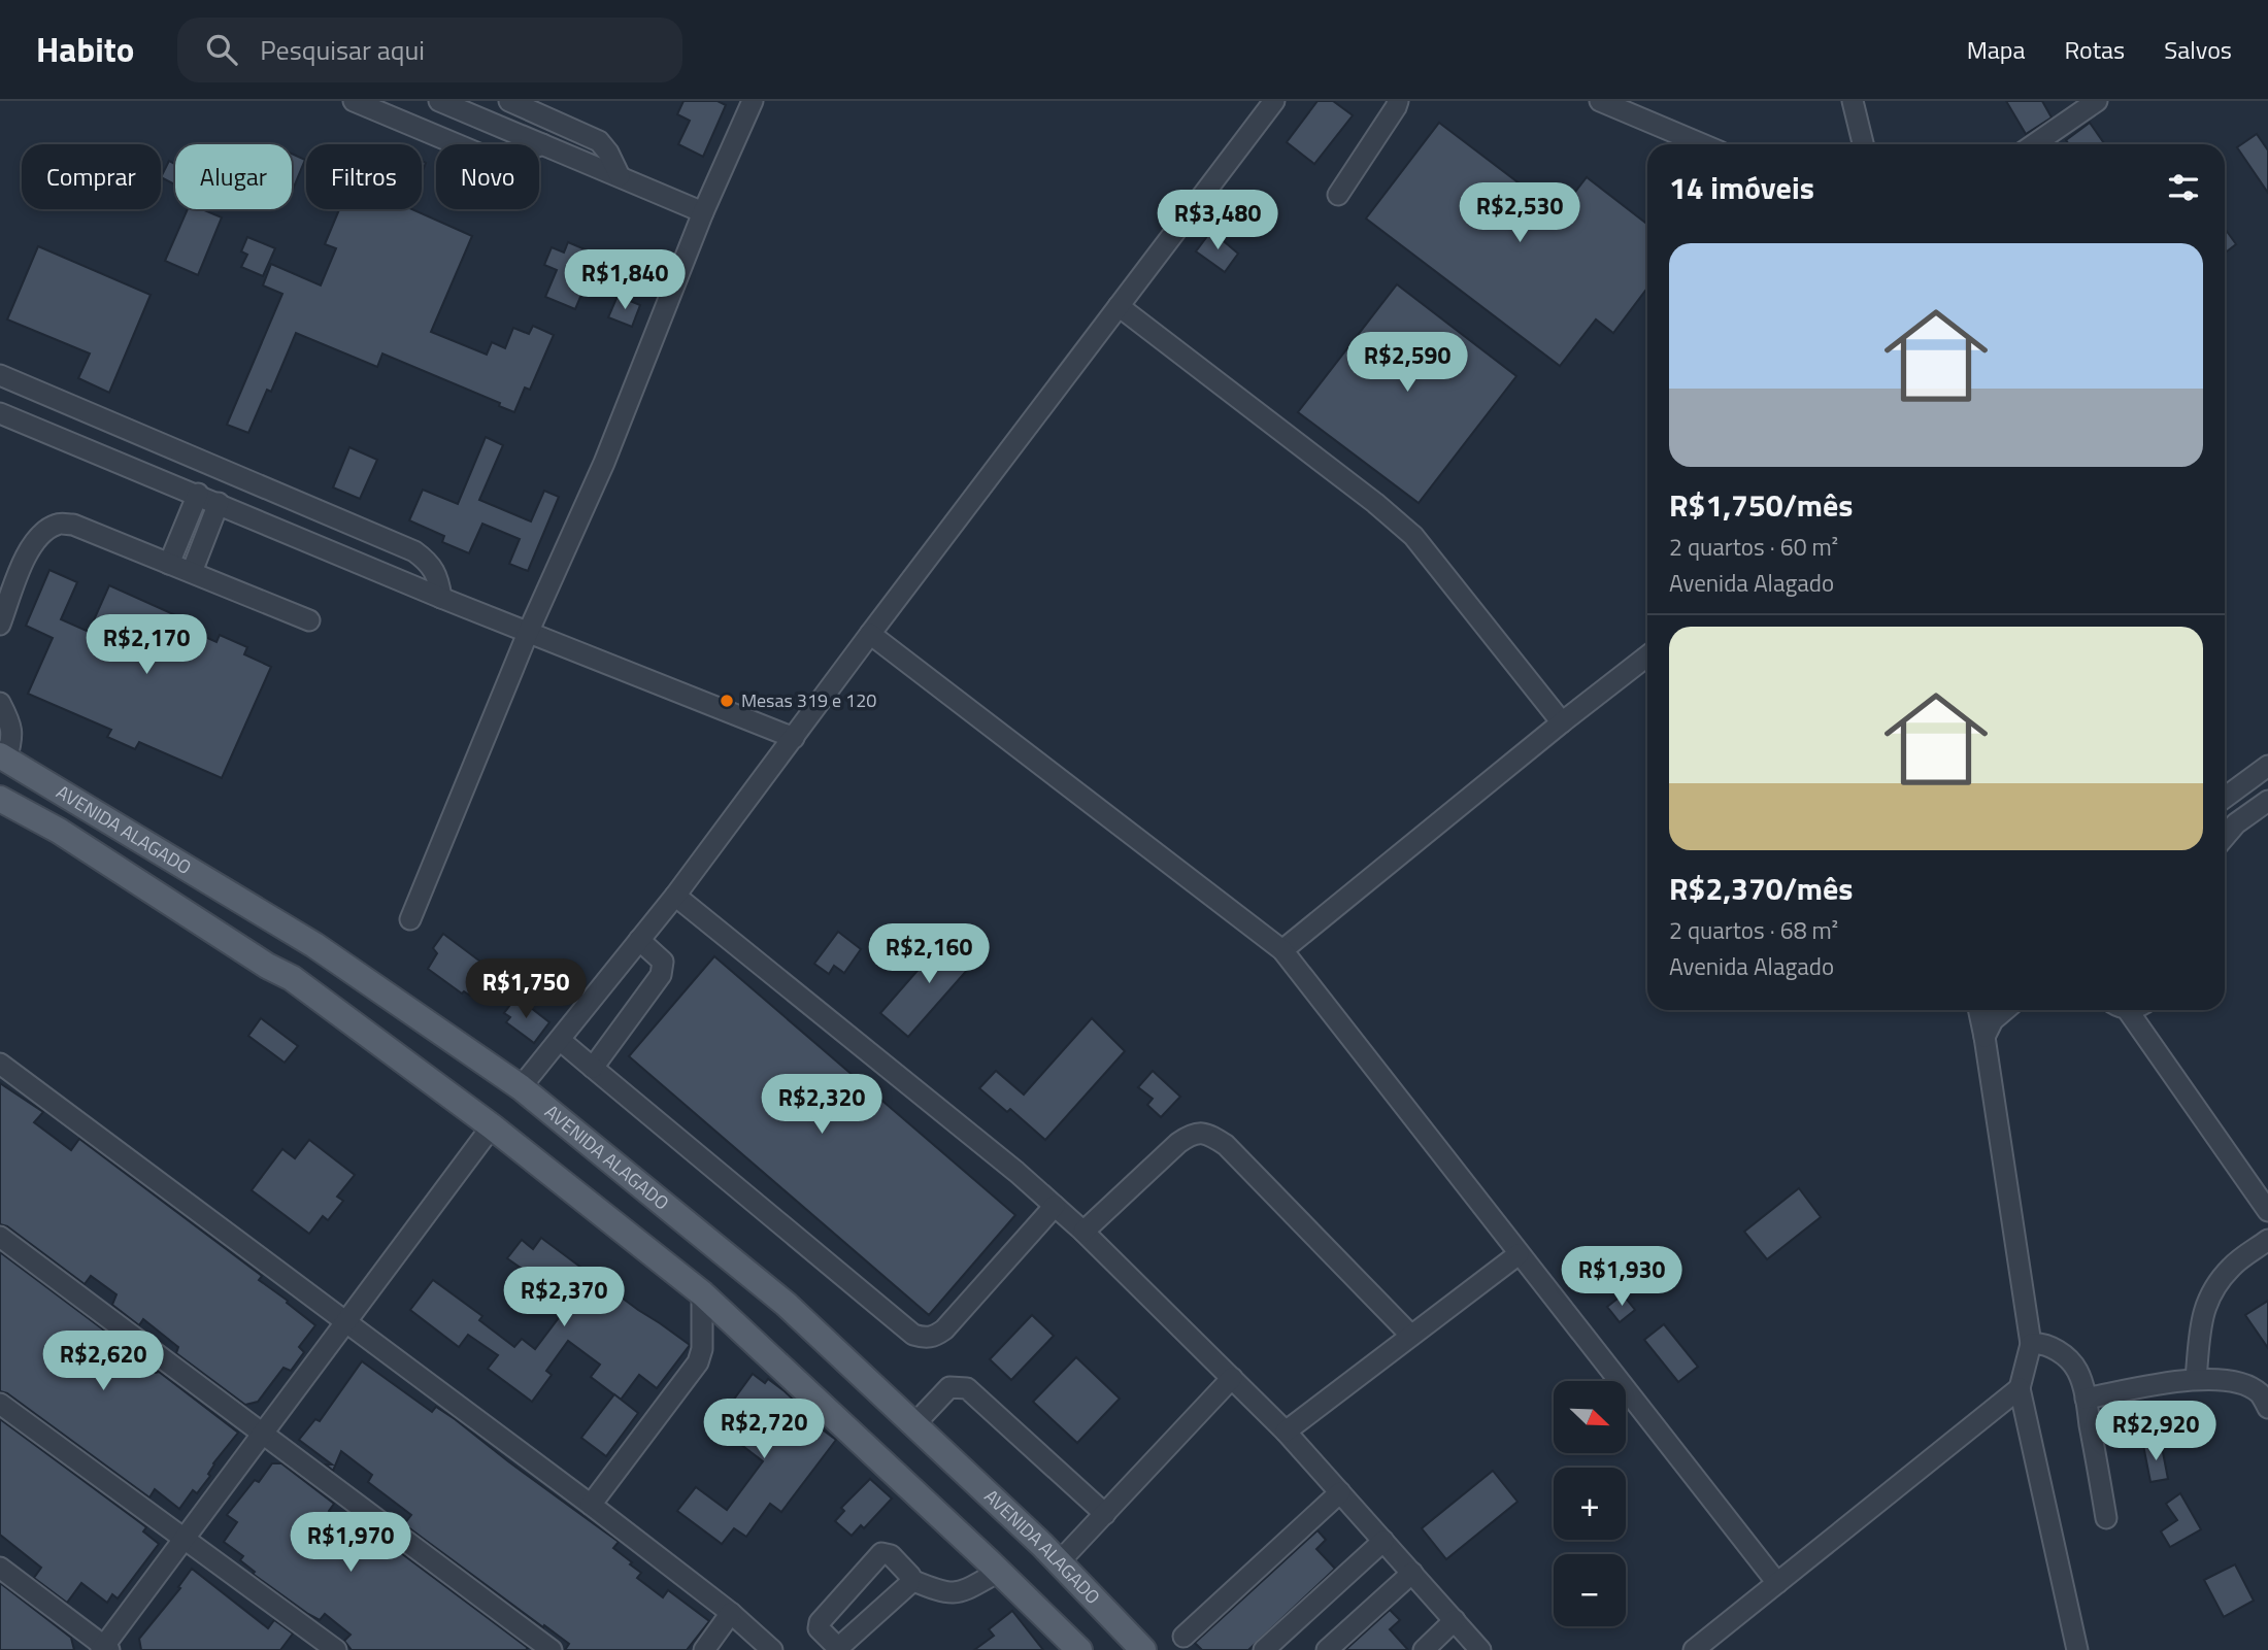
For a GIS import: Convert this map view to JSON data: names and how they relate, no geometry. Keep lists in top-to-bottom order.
{
  "streets": {
    "main road": ["AVENIDA ALAGADO"]
  },
  "places": ["Mesas 319 e 120"],
  "north": "bottom right",
  "page": {
    "header": "Habito",
    "search": "Pesquisar aqui",
    "nav": ["Mapa", "Rotas", "Salvos"],
    "chip": [
      "Comprar",
      "Alugar",
      "Filtros",
      "Novo"
    ],
    "heading": "14 imóveis",
    "price": [
      "R$2,530",
      "R$3,480",
      "R$1,840",
      "R$2,590",
      "R$2,170",
      "R$2,160",
      "R$1,750",
      "R$2,320",
      "R$1,930",
      "R$2,370",
      "R$2,620",
      "R$2,720",
      "R$2,920",
      "R$1,970"
    ],
    "list": [
      {
        "name": "R$1,750/mês",
        "note": "2 quartos · 60 m² · Avenida Alagado"
      },
      {
        "name": "R$2,370/mês",
        "note": "2 quartos · 68 m² · Avenida Alagado"
      }
    ],
    "map_buttons": ["+", "−"]
  }
}
